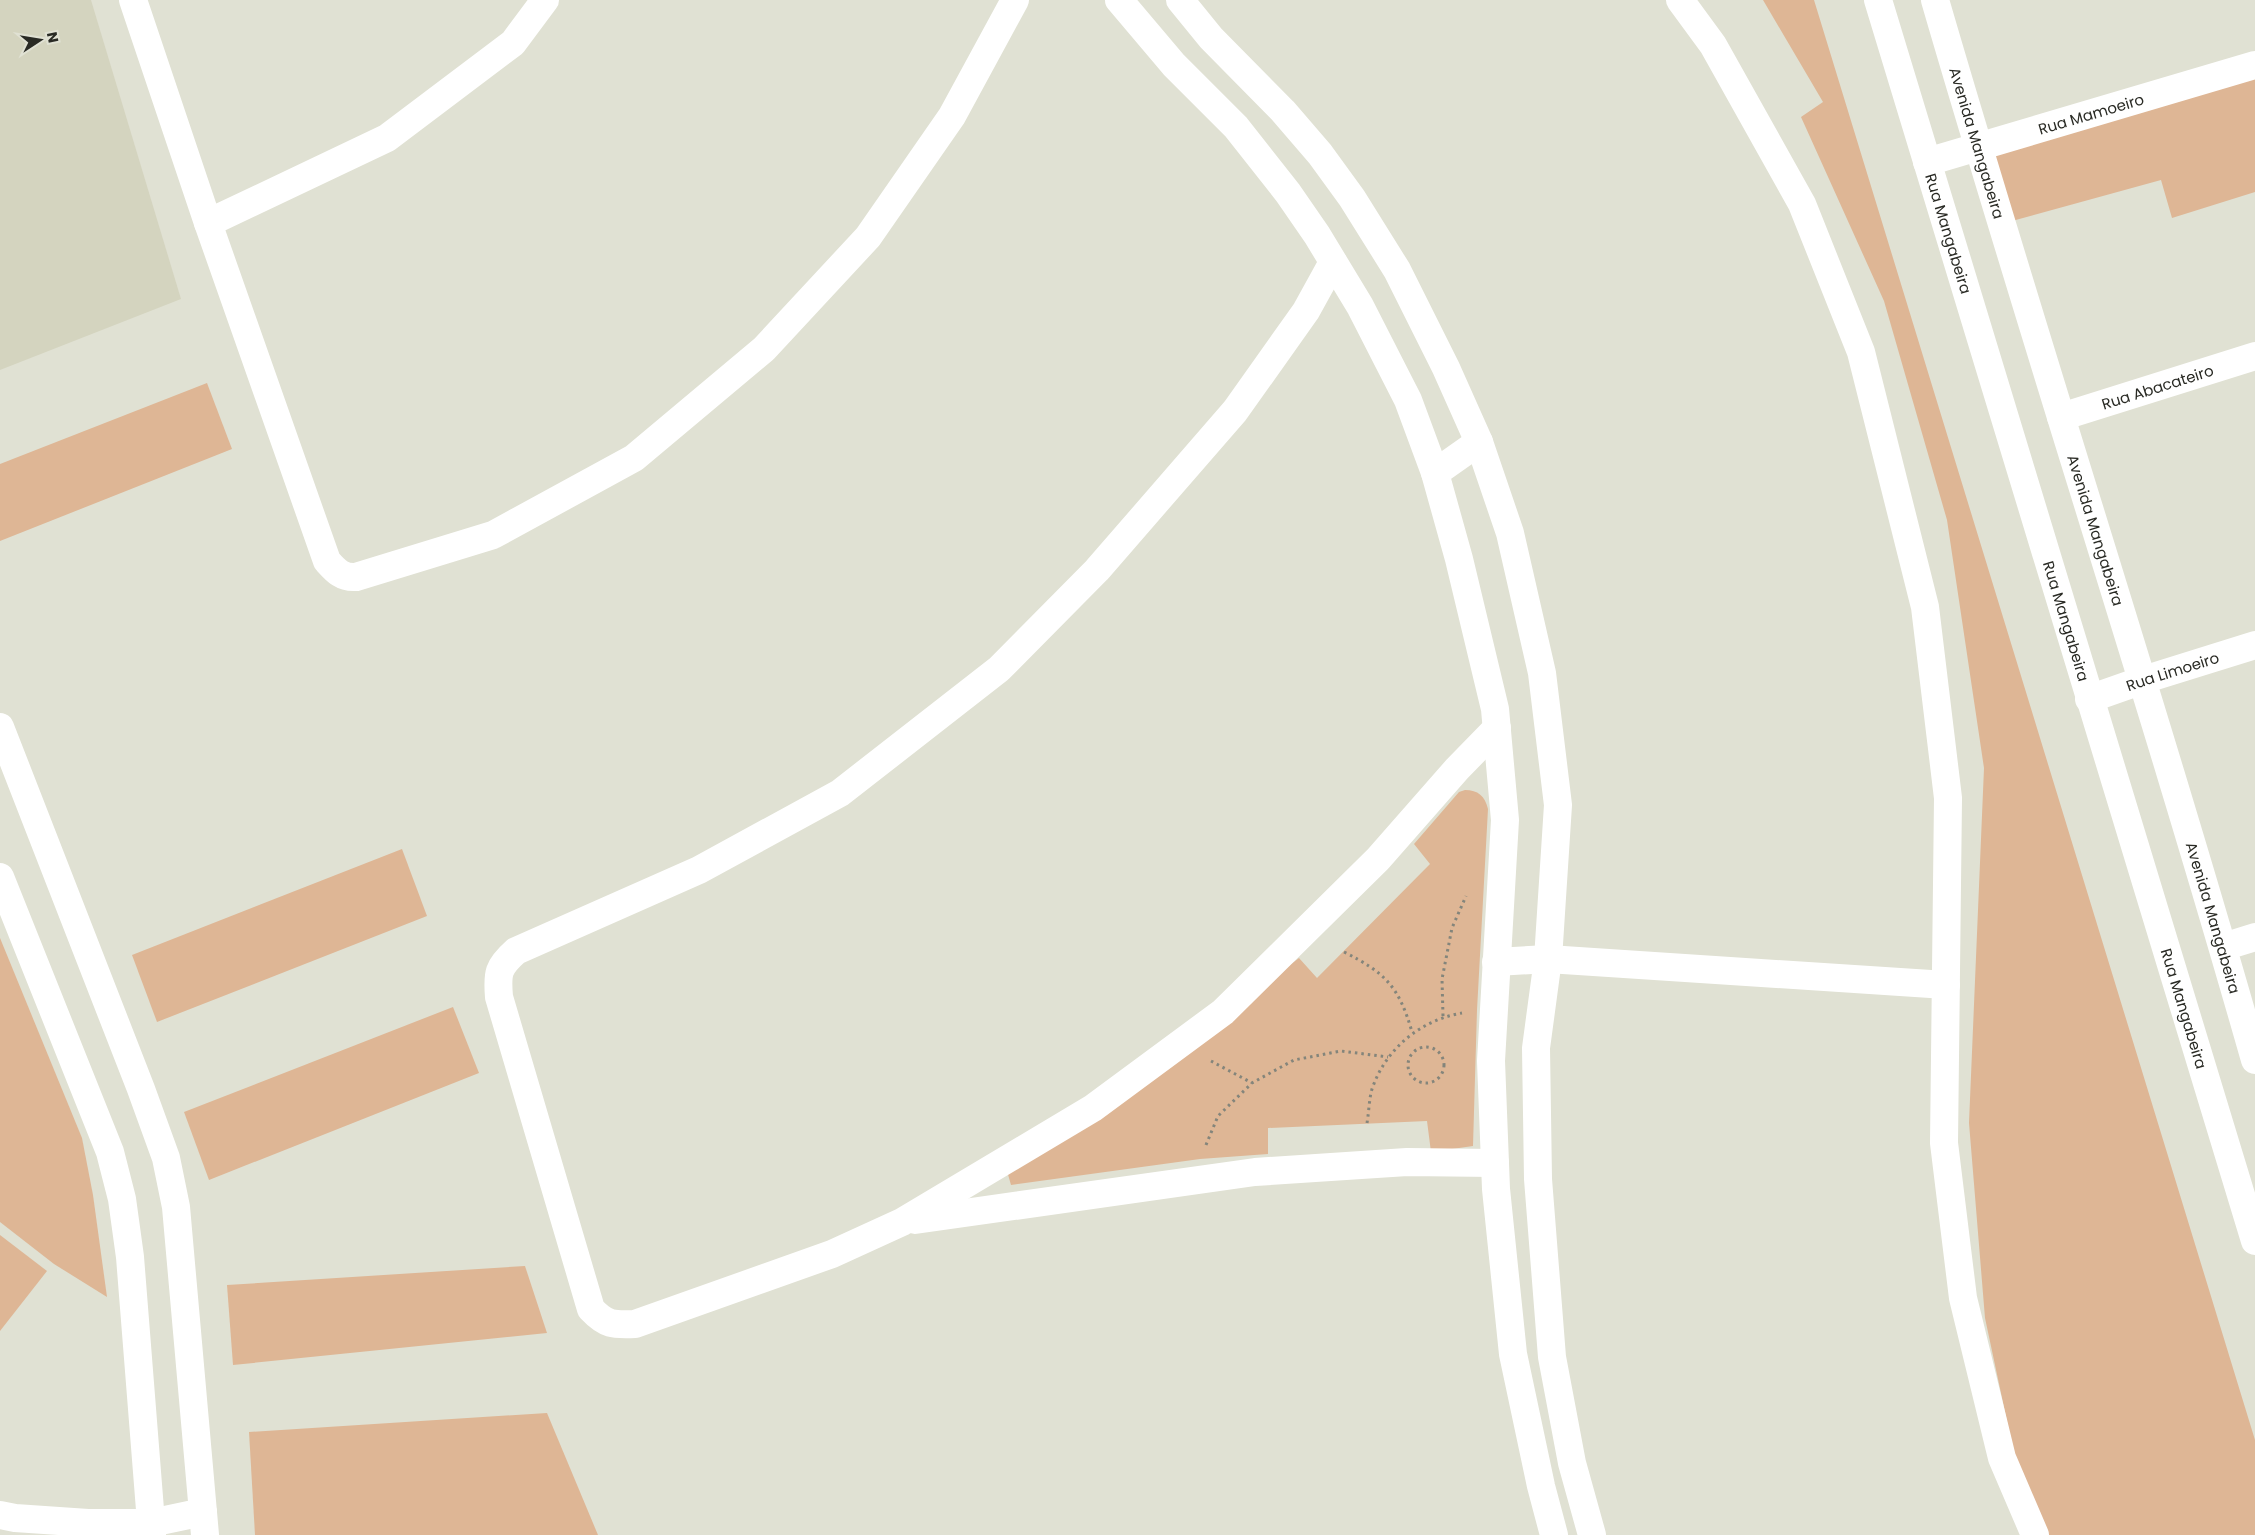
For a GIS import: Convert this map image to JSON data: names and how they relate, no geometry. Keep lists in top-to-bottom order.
{
  "streets": {
    "street": [
      "Rua Mamoeiro",
      "Avenida Mangabeira",
      "Rua Mangabeira",
      "Rua Abacateiro",
      "Rua Limoeiro"
    ]
  },
  "crossings": [
    ["Rua Mamoeiro", "Avenida Mangabeira"],
    ["Rua Mamoeiro", "Rua Mangabeira"],
    ["Avenida Mangabeira", "Rua Abacateiro"],
    ["Avenida Mangabeira", "Rua Limoeiro"],
    ["Rua Mangabeira", "Rua Limoeiro"]
  ],
  "north": "right"
}
